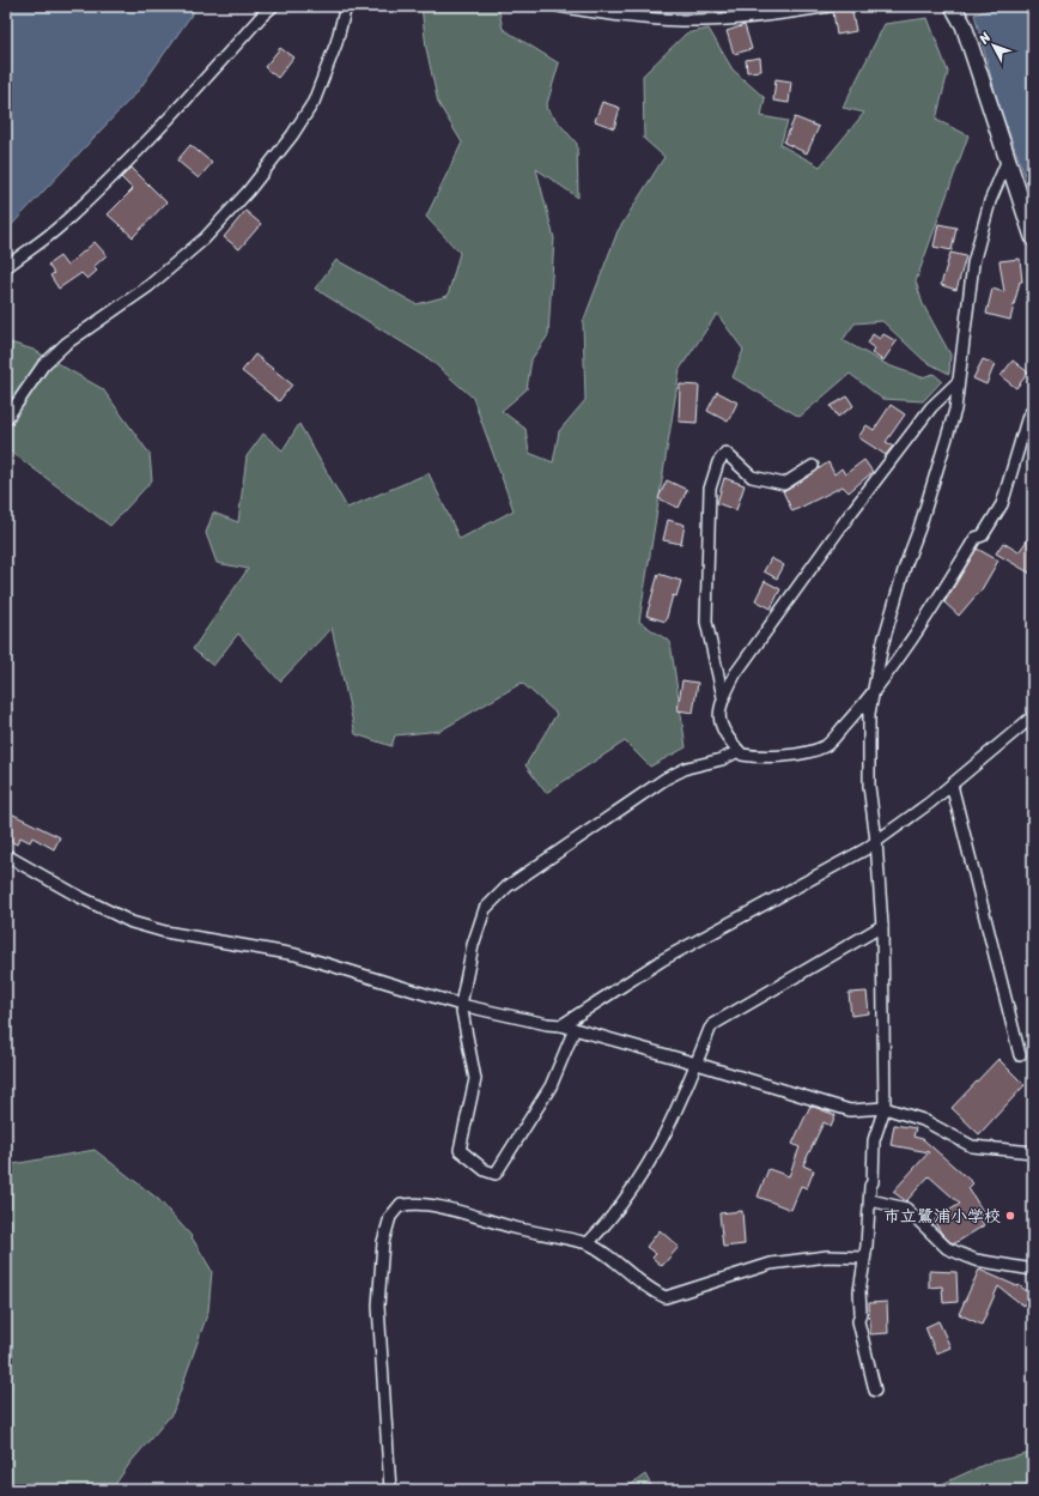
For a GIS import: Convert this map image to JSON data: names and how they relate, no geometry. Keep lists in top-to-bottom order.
{
  "places": ["市立鷺浦小学校"],
  "north": "top left"
}
